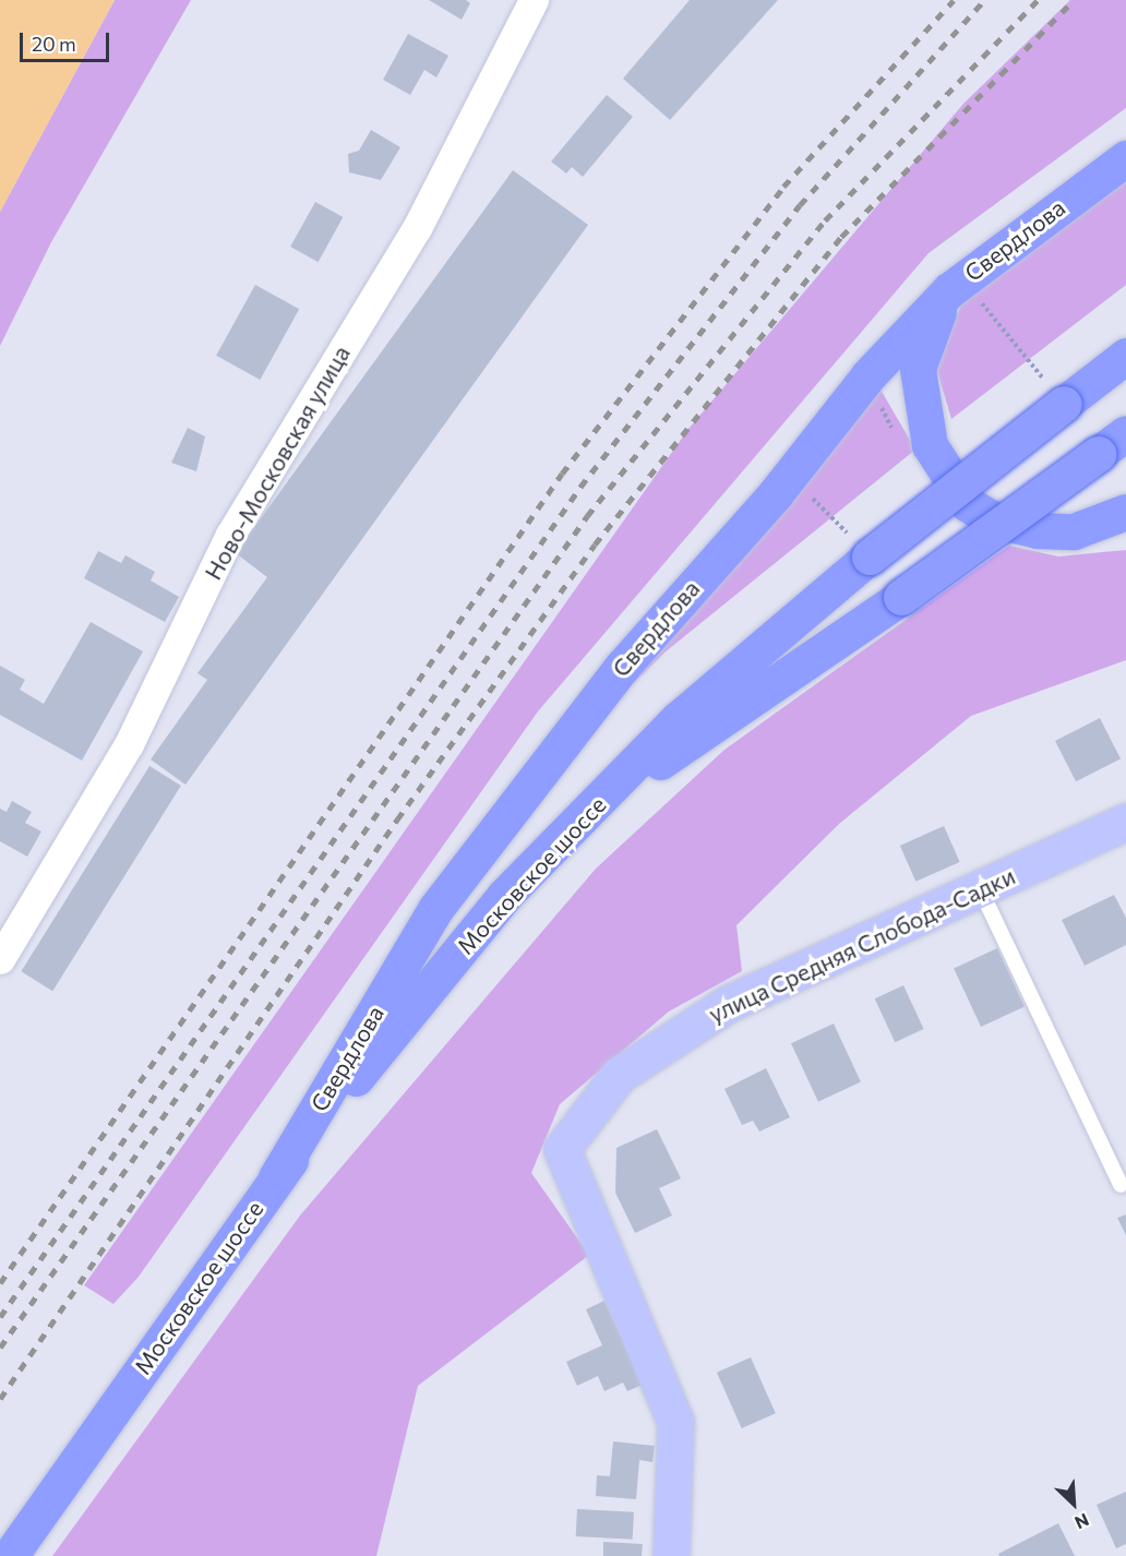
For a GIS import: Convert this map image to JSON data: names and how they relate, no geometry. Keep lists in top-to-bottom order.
{
  "streets": {
    "main road": ["Свердлова", "Московское шоссе"],
    "street": ["Ново-Московская улица", "улица Средняя Слобода-Садки"]
  },
  "crossings": [
    ["Свердлова", "Московское шоссе"]
  ],
  "scale_bar": "20 m",
  "north": "bottom right"
}
